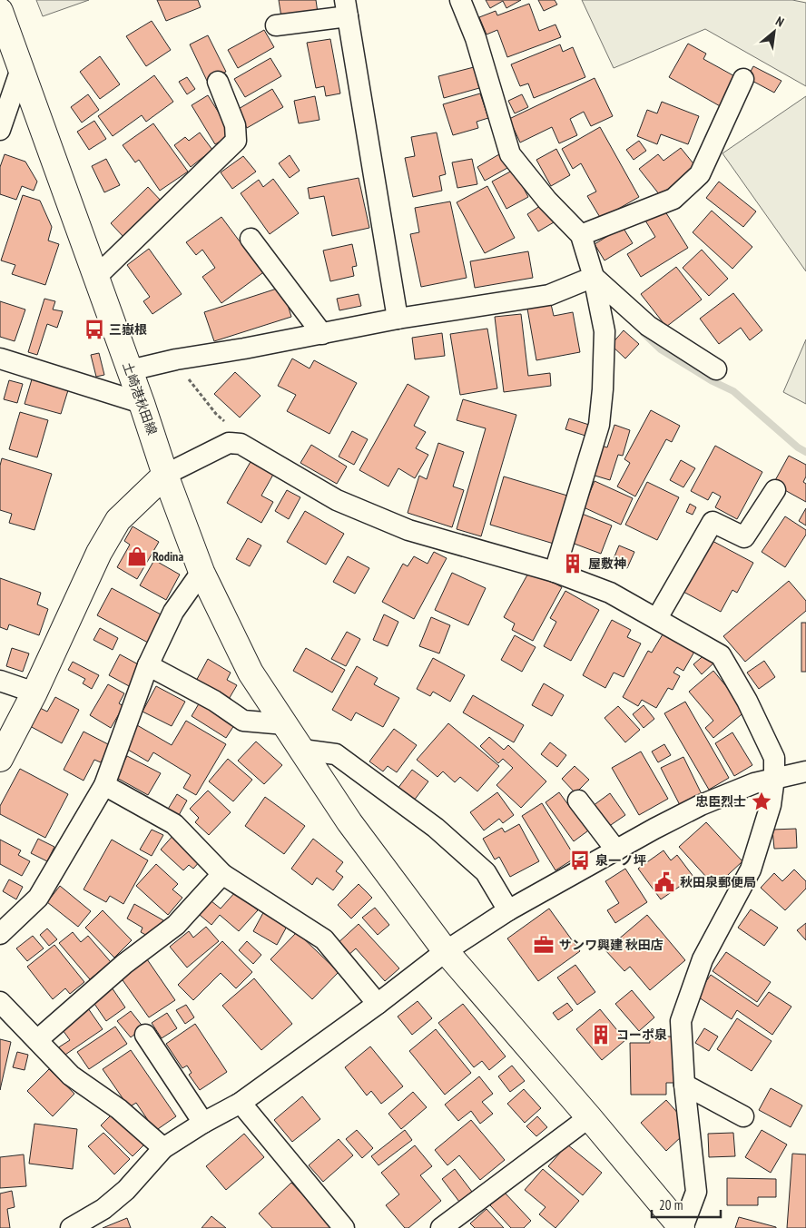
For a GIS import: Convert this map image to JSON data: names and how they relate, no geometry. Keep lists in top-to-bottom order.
{
  "streets": {
    "street": ["土崎港秋田線"]
  },
  "places": {
    "bus stop": ["三嶽根", "泉一ノ坪"],
    "shop": ["Rodina"],
    "building": ["屋敷神", "コーポ泉"],
    "place": ["忠臣烈士"],
    "public building": ["秋田泉郵便局"],
    "office": ["サンワ興建 秋田店"]
  },
  "scale_bar": "20 m",
  "north": "top right"
}
